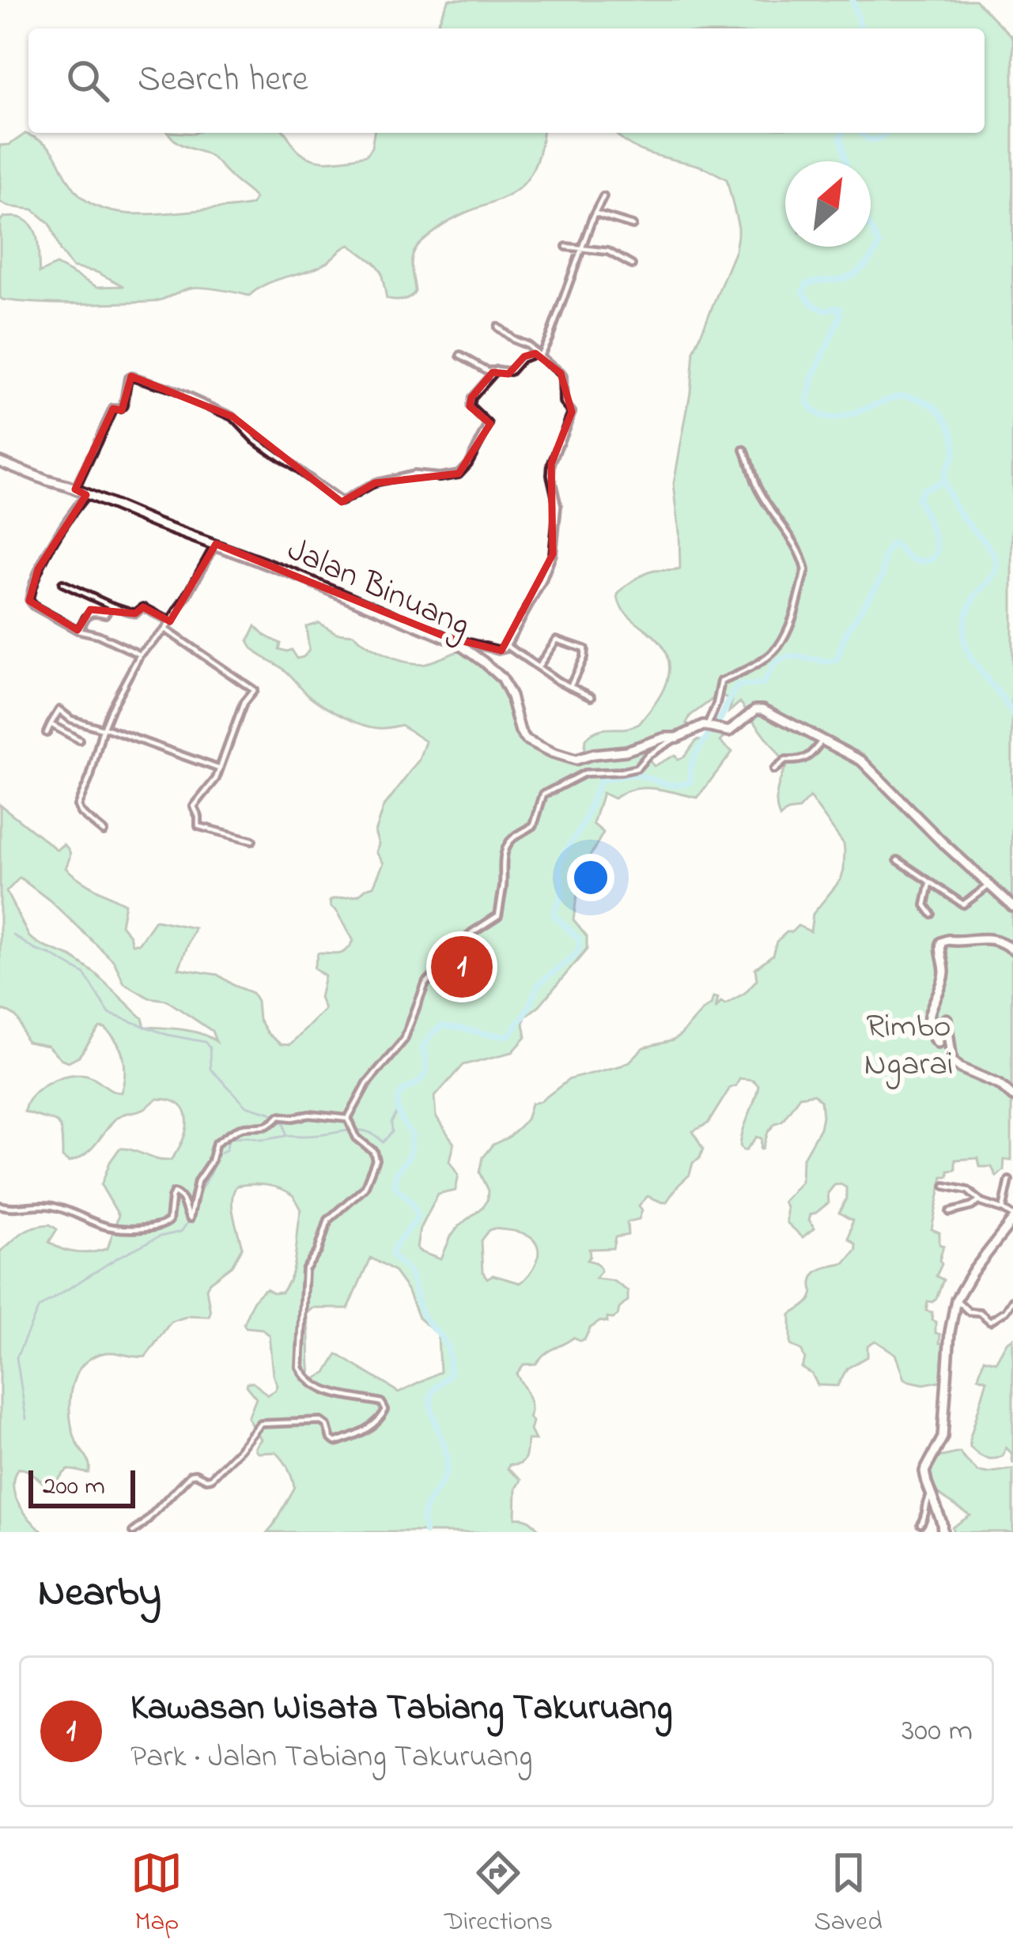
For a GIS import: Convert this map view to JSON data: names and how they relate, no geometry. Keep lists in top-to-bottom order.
{
  "streets": {
    "main road": ["Jalan Binuang"]
  },
  "parks": ["Rimbo Ngarai"],
  "scale_bar": "200 m",
  "north": "top right",
  "page": {
    "search": "Search here",
    "pins": "1",
    "scale": "200 m",
    "heading": "Nearby",
    "list": [
      {
        "mark": "1",
        "name": "Kawasan Wisata Tabiang Takuruang",
        "note": "Park · Jalan Tabiang Takuruang",
        "value": "300 m"
      }
    ],
    "nav": ["Map", "Directions", "Saved"]
  }
}
